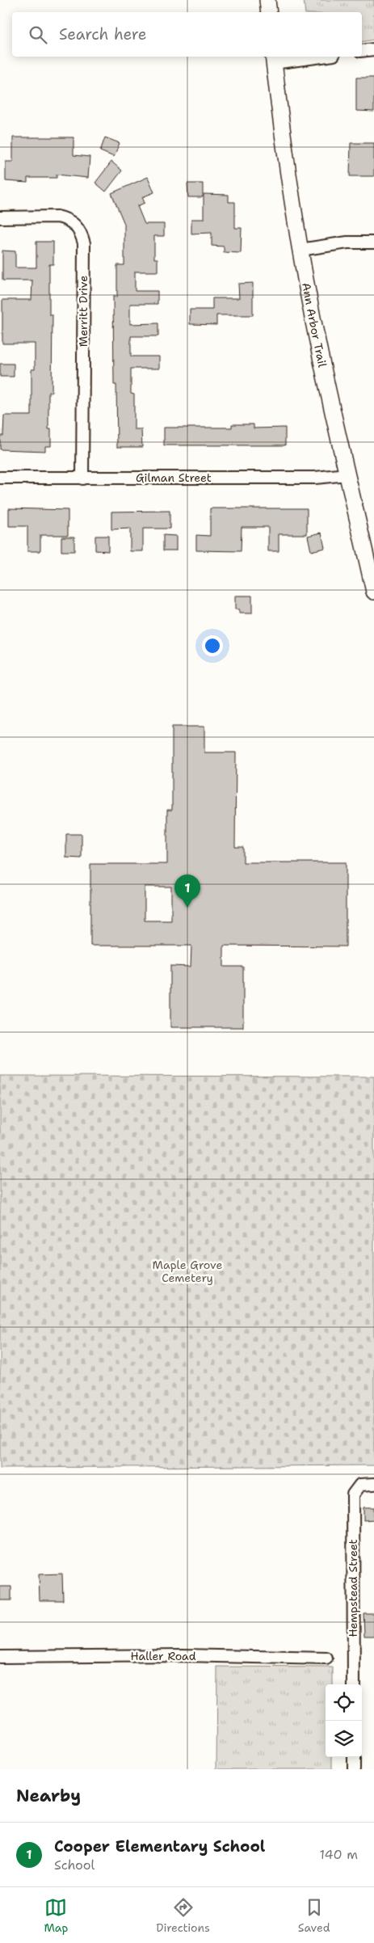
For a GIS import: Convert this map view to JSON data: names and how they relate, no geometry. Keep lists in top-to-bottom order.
{
  "streets": {
    "street": [
      "Merritt Drive",
      "Ann Arbor Trail",
      "Gilman Street",
      "Hempstead Street",
      "Haller Road"
    ]
  },
  "crossings": [
    ["Merritt Drive", "Gilman Street"],
    ["Ann Arbor Trail", "Gilman Street"]
  ],
  "parks": ["Maple Grove Cemetery"],
  "page": {
    "search": "Search here",
    "pins": "1",
    "heading": "Nearby",
    "list": [
      {
        "mark": "1",
        "name": "Cooper Elementary School",
        "note": "School",
        "value": "140 m"
      }
    ],
    "nav": ["Map", "Directions", "Saved"]
  }
}
